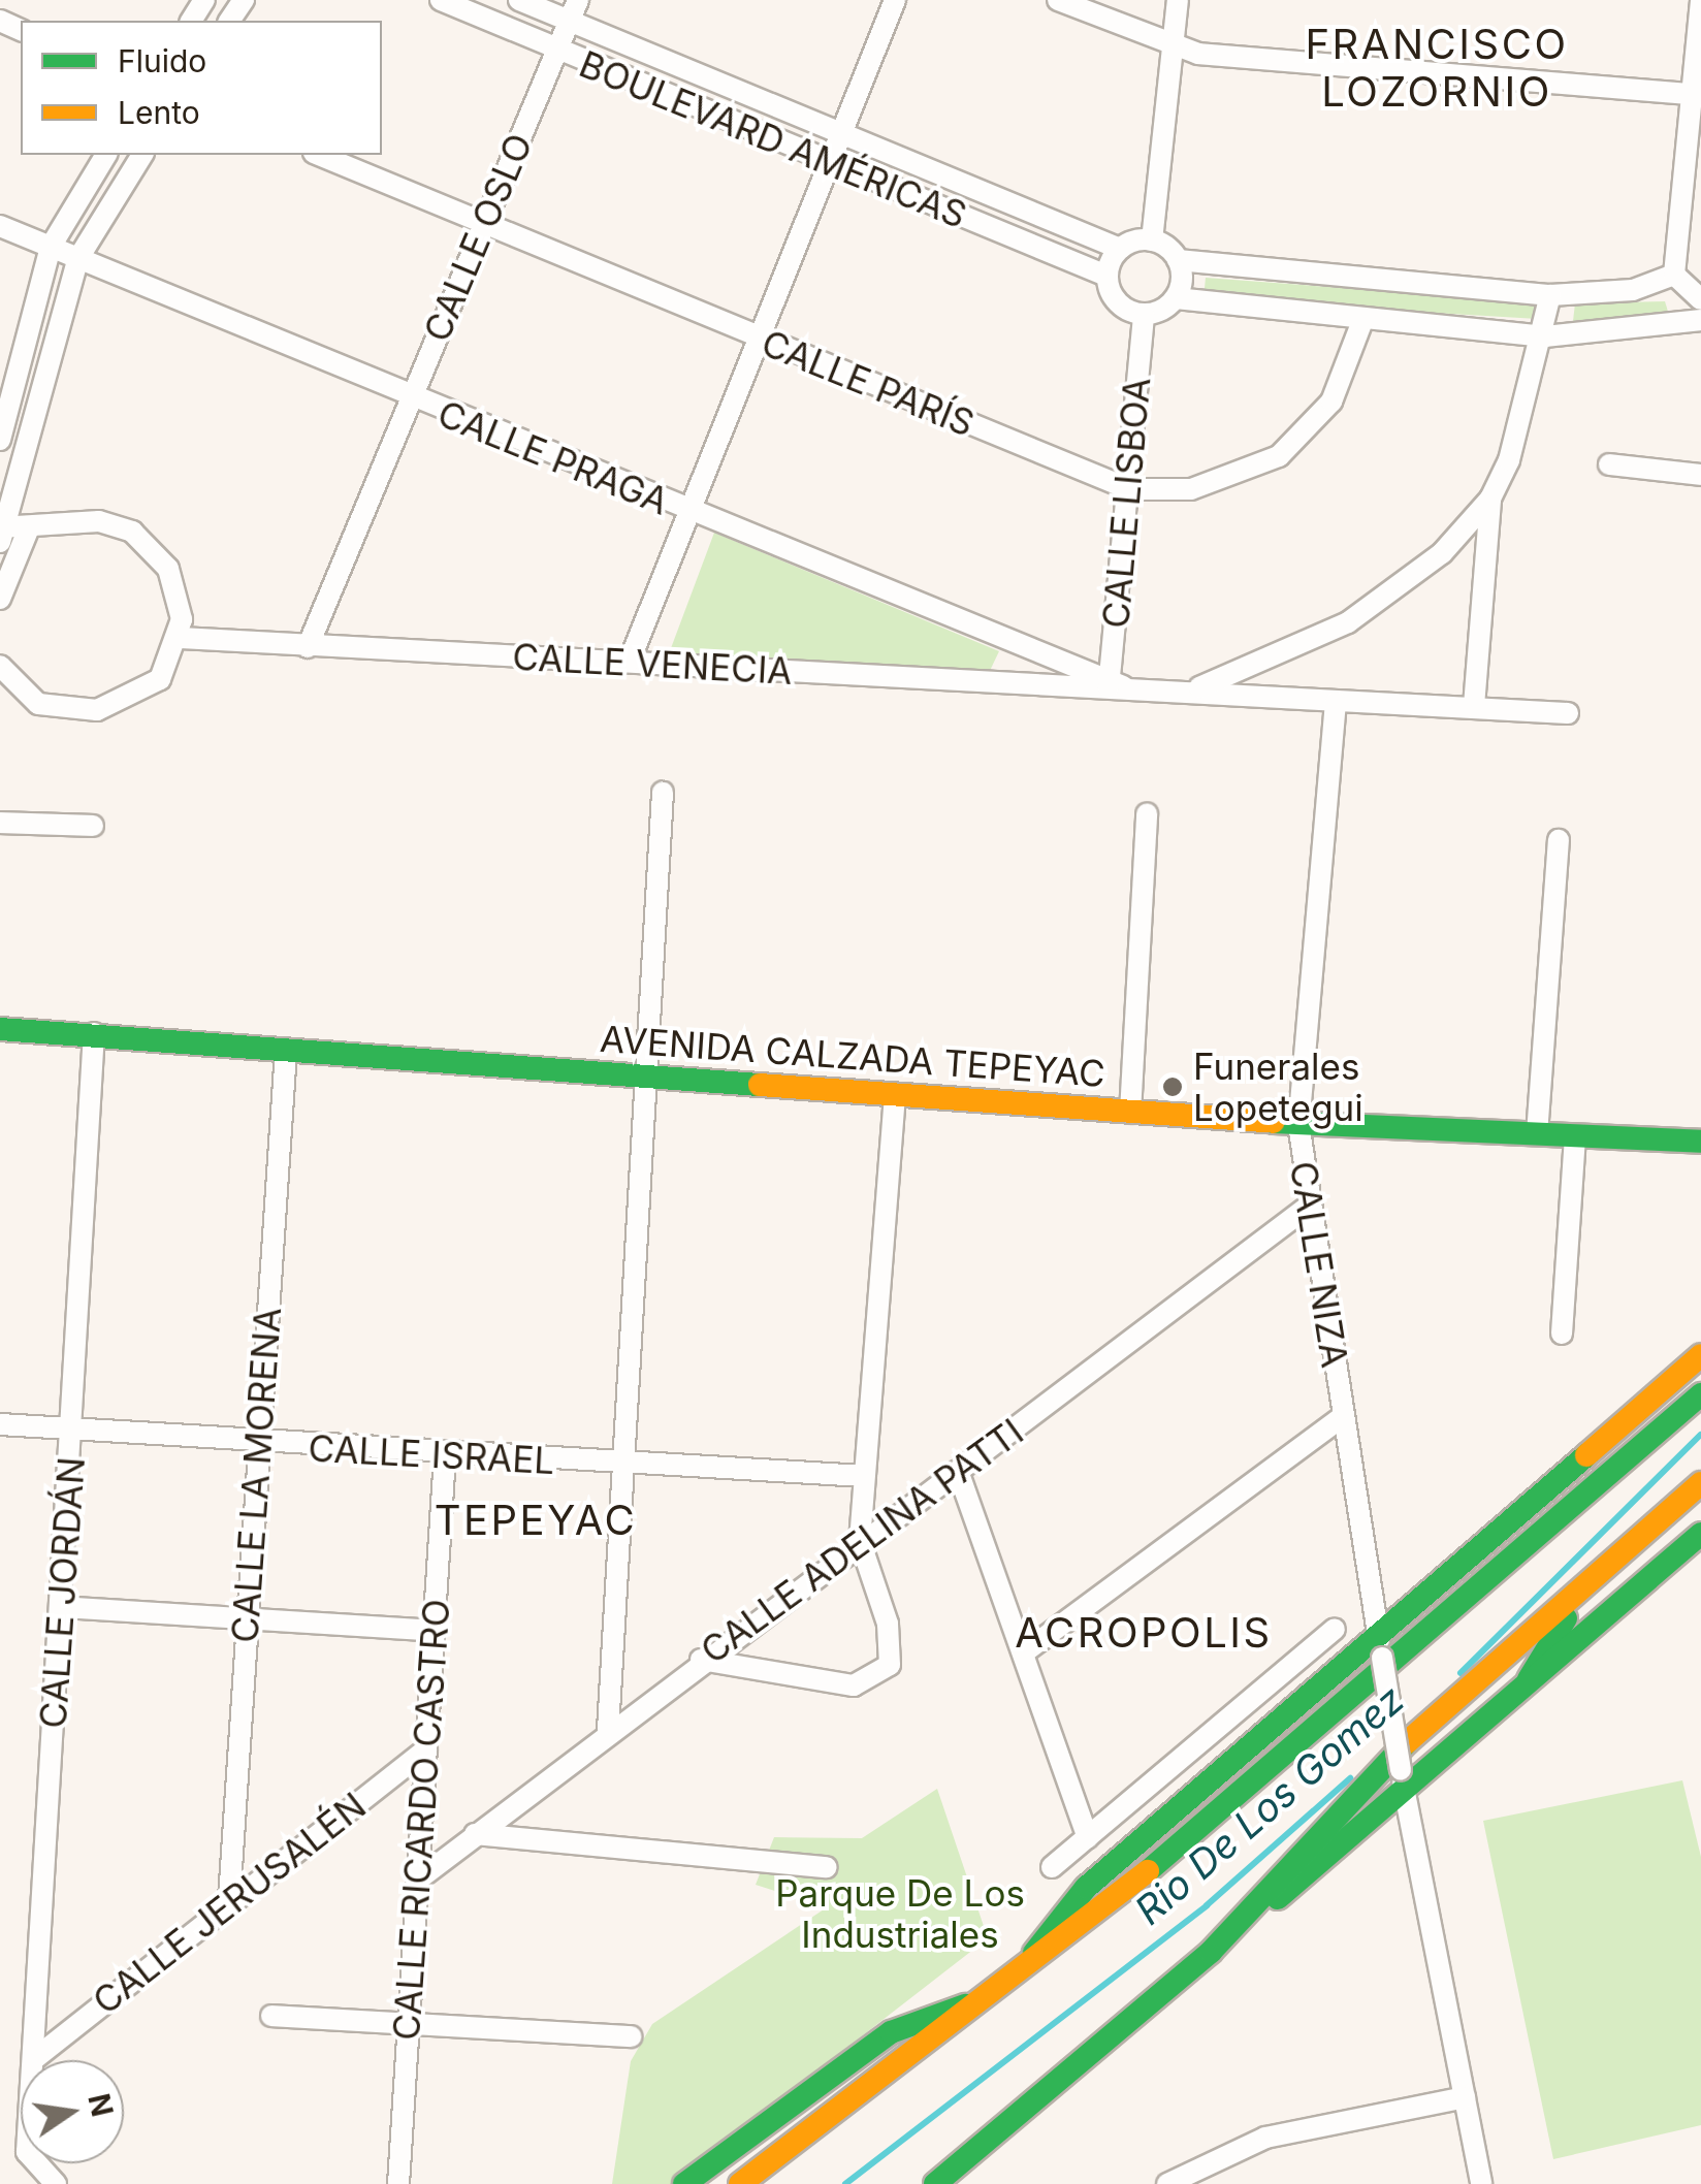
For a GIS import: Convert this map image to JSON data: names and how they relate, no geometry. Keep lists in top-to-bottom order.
{
  "streets": {
    "street": [
      "BOULEVARD AMÉRICAS",
      "CALLE OSLO",
      "CALLE PARÍS",
      "CALLE PRAGA",
      "CALLE LISBOA",
      "CALLE VENECIA",
      "AVENIDA CALZADA TEPEYAC",
      "CALLE NIZA",
      "CALLE ISRAEL",
      "CALLE LA MORENA",
      "CALLE ADELINA PATTI",
      "CALLE JORDÁN",
      "CALLE RICARDO CASTRO",
      "CALLE JERUSALÉN"
    ]
  },
  "crossings": [
    ["BOULEVARD AMÉRICAS", "CALLE OSLO"],
    ["BOULEVARD AMÉRICAS", "CALLE LISBOA"],
    ["CALLE OSLO", "CALLE PARÍS"],
    ["CALLE OSLO", "CALLE PRAGA"],
    ["CALLE OSLO", "CALLE VENECIA"],
    ["CALLE PARÍS", "CALLE LISBOA"],
    ["CALLE PRAGA", "CALLE LISBOA"],
    ["CALLE PRAGA", "CALLE VENECIA"],
    ["CALLE LISBOA", "CALLE VENECIA"],
    ["CALLE VENECIA", "CALLE NIZA"],
    ["AVENIDA CALZADA TEPEYAC", "CALLE NIZA"],
    ["AVENIDA CALZADA TEPEYAC", "CALLE LA MORENA"],
    ["AVENIDA CALZADA TEPEYAC", "CALLE JORDÁN"],
    ["CALLE NIZA", "CALLE ADELINA PATTI"],
    ["CALLE ISRAEL", "CALLE LA MORENA"],
    ["CALLE ISRAEL", "CALLE JORDÁN"],
    ["CALLE ISRAEL", "CALLE RICARDO CASTRO"],
    ["CALLE LA MORENA", "CALLE JERUSALÉN"],
    ["CALLE ADELINA PATTI", "CALLE RICARDO CASTRO"],
    ["CALLE JORDÁN", "CALLE JERUSALÉN"],
    ["CALLE RICARDO CASTRO", "CALLE JERUSALÉN"]
  ],
  "districts": ["FRANCISCO LOZORNIO", "TEPEYAC", "ACROPOLIS"],
  "water": ["Rio De Los Gomez"],
  "parks": ["Parque De Los Industriales"],
  "places": ["Funerales Lopetegui"],
  "legend": ["Fluido", "Lento"],
  "north": "right"
}
